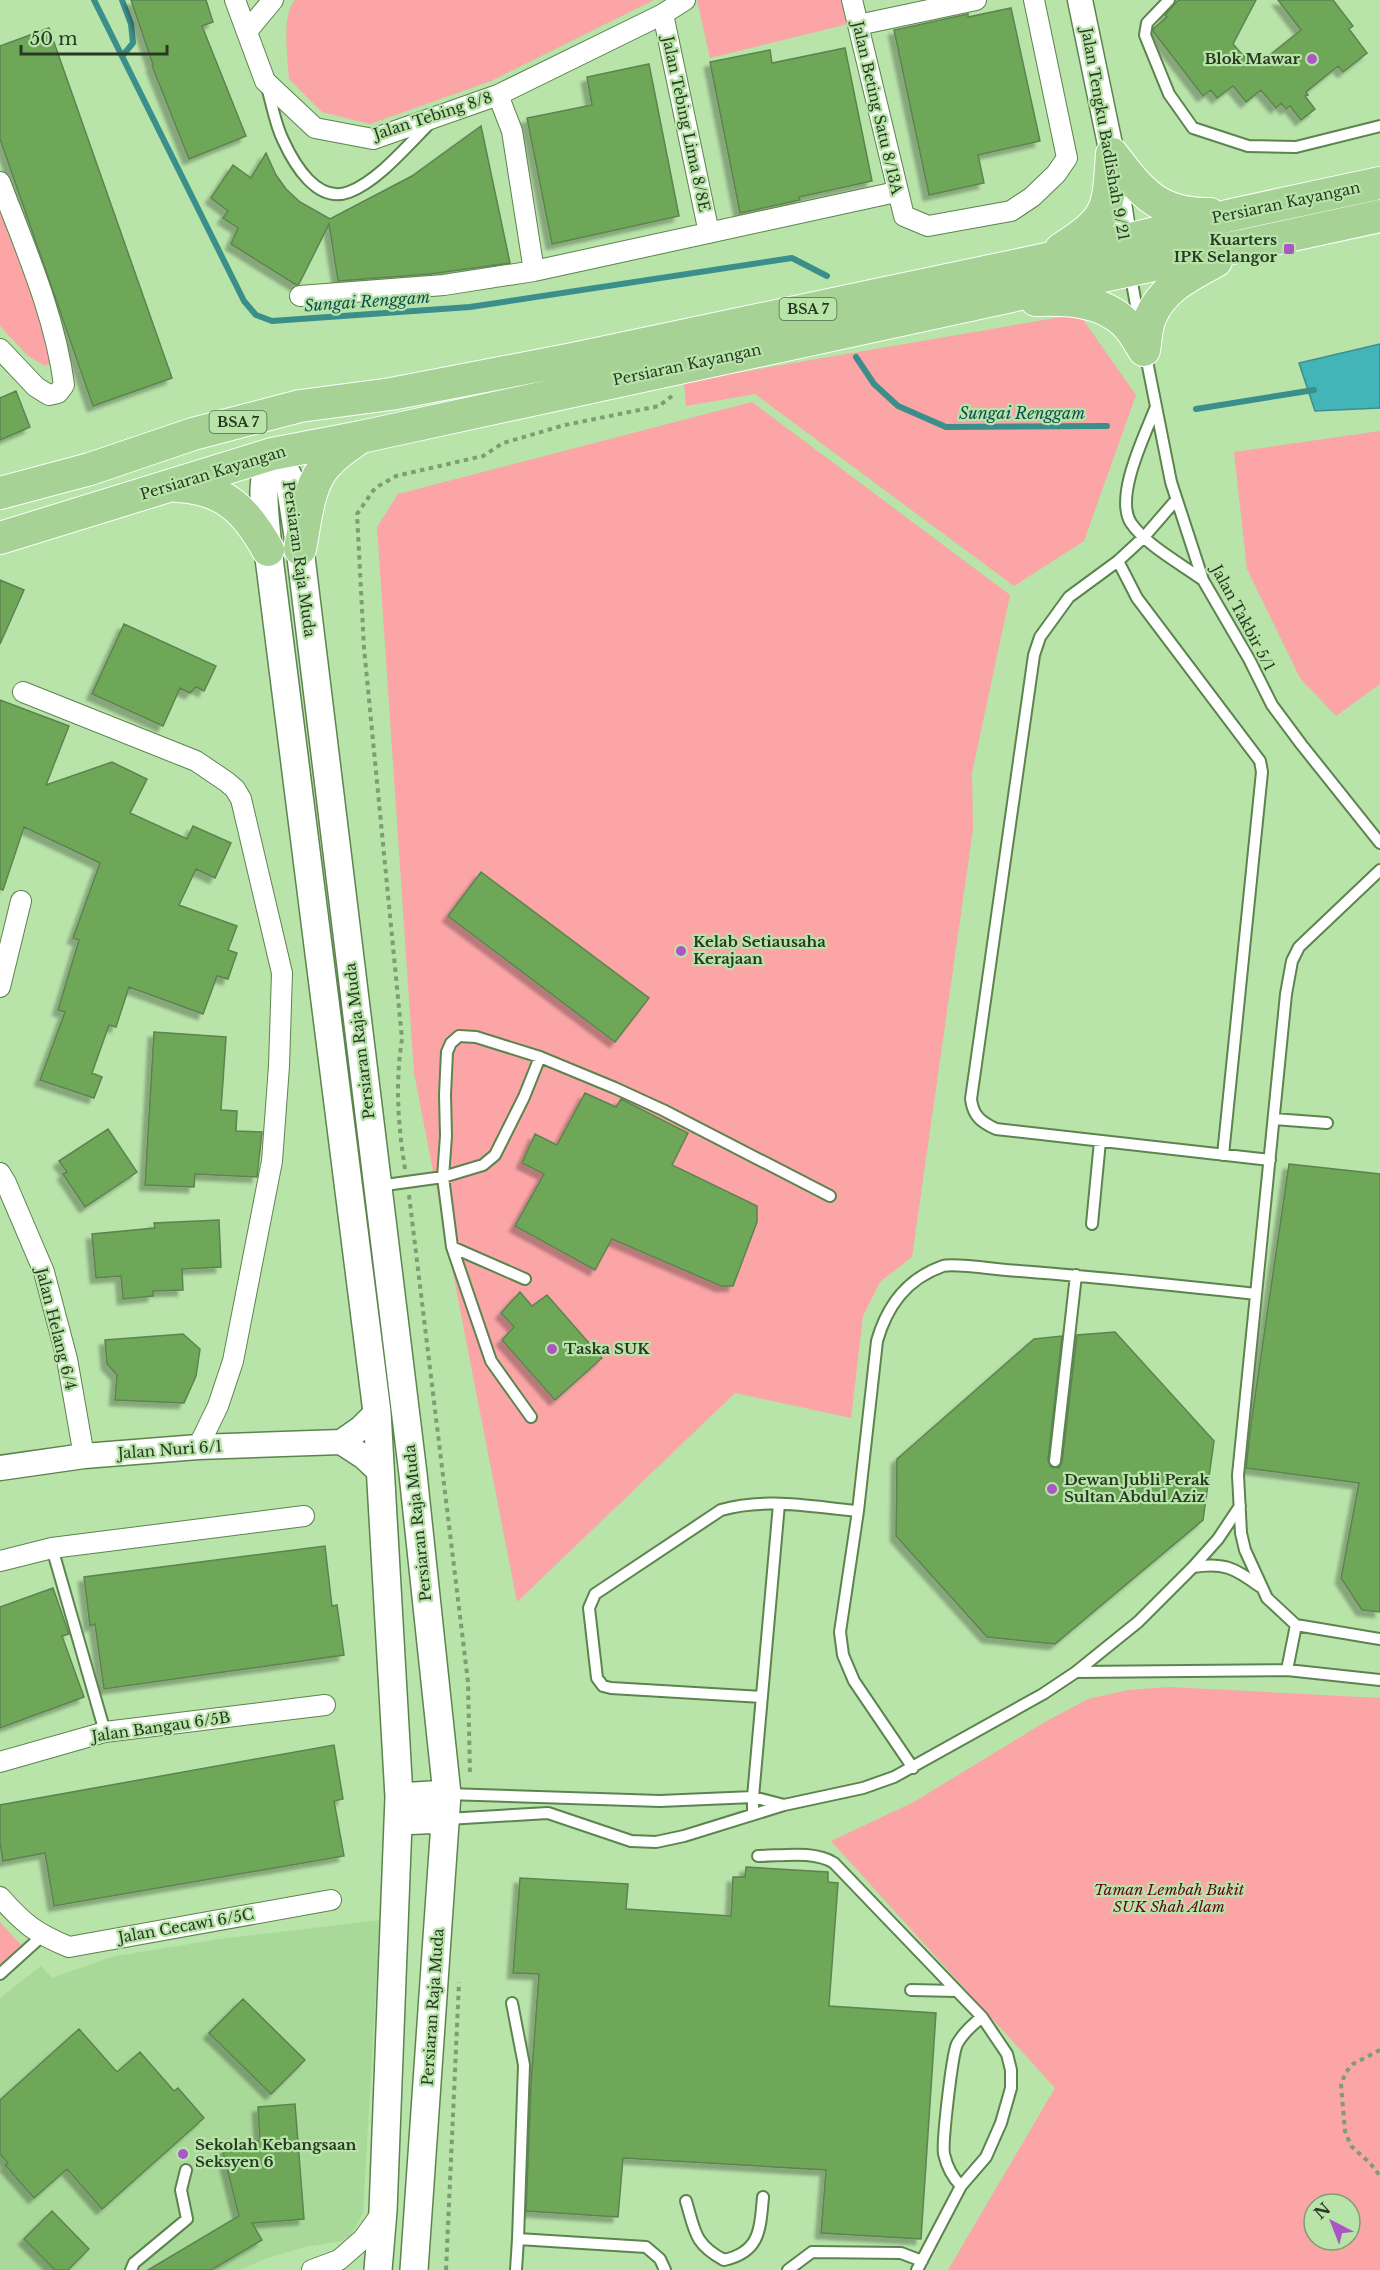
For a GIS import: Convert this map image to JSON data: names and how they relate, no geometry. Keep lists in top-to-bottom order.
{
  "streets": {
    "main road": ["Persiaran Kayangan", "BSA 7", "Persiaran Raja Muda"],
    "street": [
      "Jalan Beting Satu 8/13A",
      "Jalan Tebing 8/8",
      "Jalan Tebing Lima 8/8E",
      "Jalan Tengku Badlishah 9/21",
      "Jalan Helang 6/4",
      "Jalan Nuri 6/1",
      "Jalan Bangau 6/5B",
      "Jalan Cecawi 6/5C"
    ],
    "lane": ["Jalan Takbir 5/1"]
  },
  "crossings": [
    ["Jalan Tebing 8/8", "Jalan Tebing Lima 8/8E"],
    ["Jalan Tengku Badlishah 9/21", "Persiaran Kayangan"],
    ["Jalan Tengku Badlishah 9/21", "Jalan Takbir 5/1"],
    ["Persiaran Kayangan", "BSA 7"],
    ["Persiaran Kayangan", "Persiaran Raja Muda"],
    ["Persiaran Kayangan", "Jalan Takbir 5/1"],
    ["BSA 7", "Persiaran Raja Muda"],
    ["Jalan Helang 6/4", "Jalan Nuri 6/1"]
  ],
  "water": ["Sungai Renggam"],
  "parks": ["Taman Lembah Bukit SUK Shah Alam"],
  "places": {
    "other": [
      "Blok Mawar",
      "Kelab Setiausaha Kerajaan",
      "Taska SUK",
      "Dewan Jubli Perak Sultan Abdul Aziz",
      "Sekolah Kebangsaan Seksyen 6"
    ],
    "transit": ["Kuarters IPK Selangor"]
  },
  "scale_bar": "50 m",
  "north": "top left"
}
